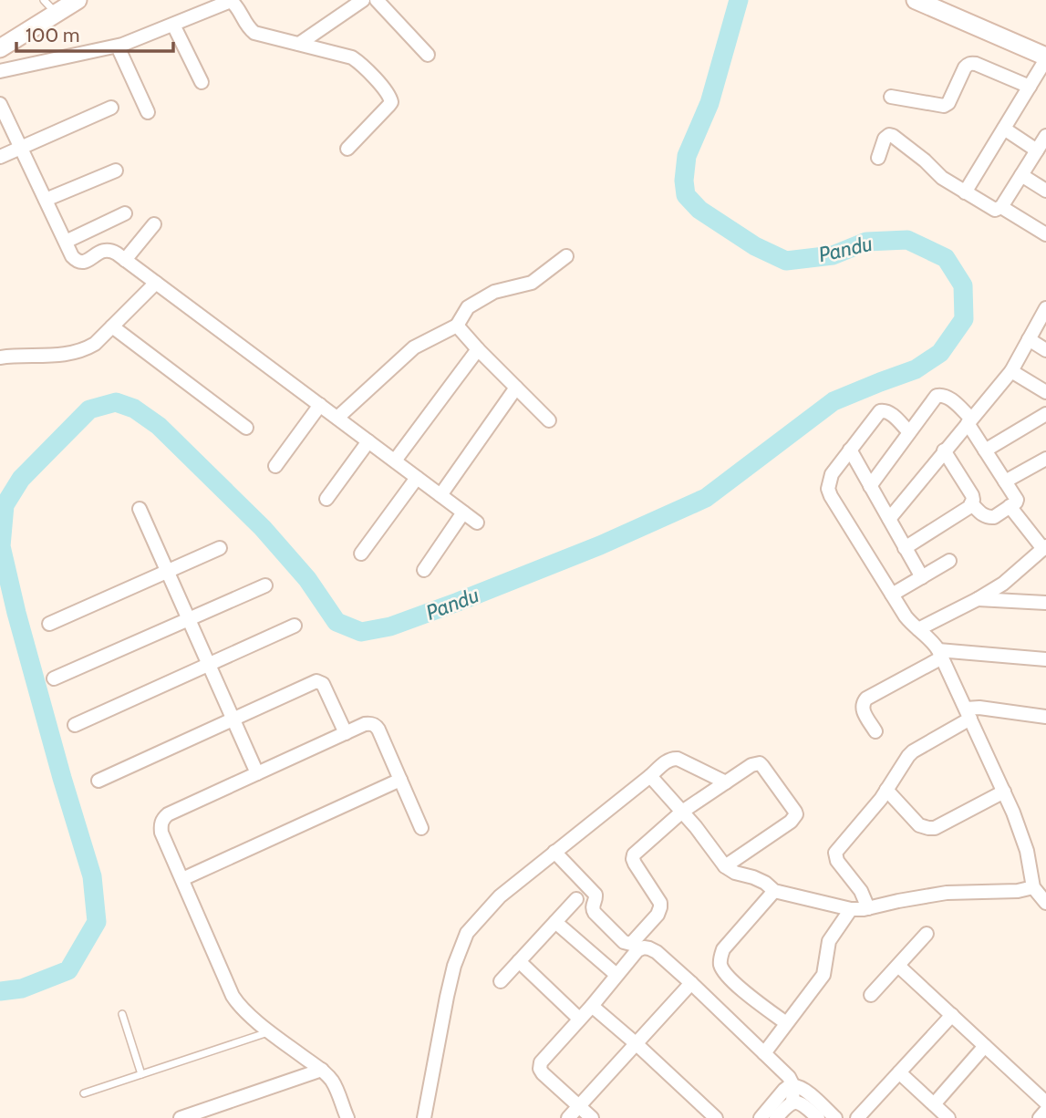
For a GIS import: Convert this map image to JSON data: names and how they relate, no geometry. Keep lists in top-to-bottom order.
{
  "water": ["Pandu"],
  "scale_bar": "100 m"
}
